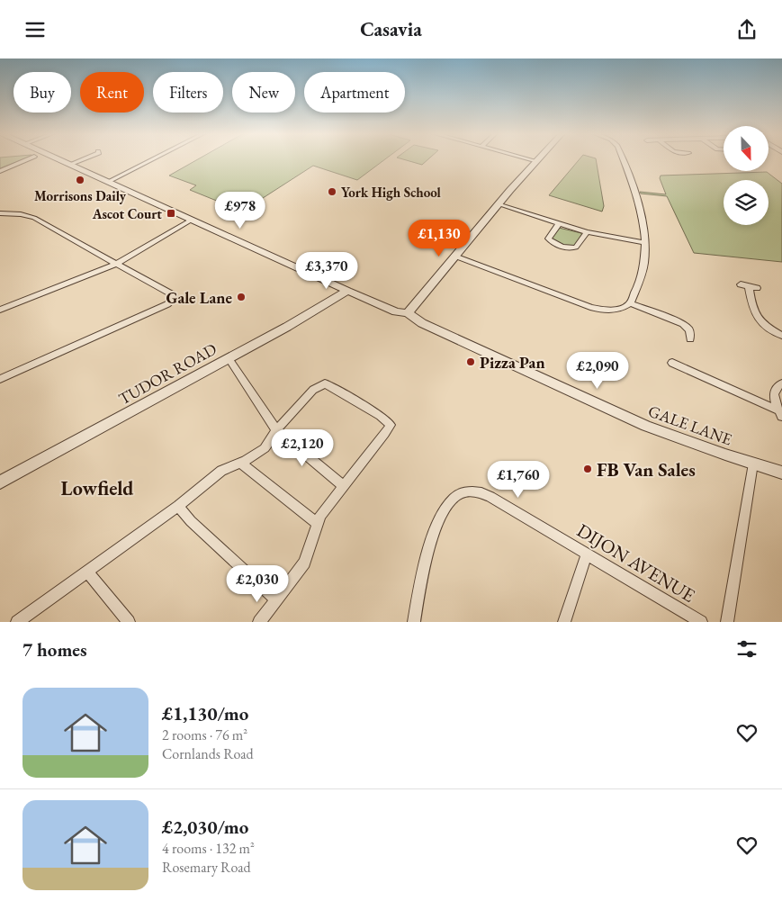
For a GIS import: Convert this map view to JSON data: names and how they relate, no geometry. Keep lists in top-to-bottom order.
{
  "streets": {
    "street": ["TUDOR ROAD", "GALE LANE", "DIJON AVENUE"]
  },
  "crossings": [
    ["TUDOR ROAD", "GALE LANE"]
  ],
  "districts": ["Lowfield"],
  "places": {
    "other": [
      "Morrisons Daily",
      "York High School",
      "Gale Lane",
      "Pizza Pan",
      "FB Van Sales"
    ],
    "transit": ["Ascot Court"]
  },
  "north": "bottom",
  "page": {
    "header": "Casavia",
    "chip": [
      "Buy",
      "Rent",
      "Filters",
      "New",
      "Apartment"
    ],
    "price": [
      "£978",
      "£1,130",
      "£3,370",
      "£2,090",
      "£2,120",
      "£1,760",
      "£2,030"
    ],
    "heading": "7 homes",
    "list": [
      {
        "name": "£1,130/mo",
        "note": "2 rooms · 76 m² · Cornlands Road"
      },
      {
        "name": "£2,030/mo",
        "note": "4 rooms · 132 m² · Rosemary Road"
      }
    ]
  }
}
